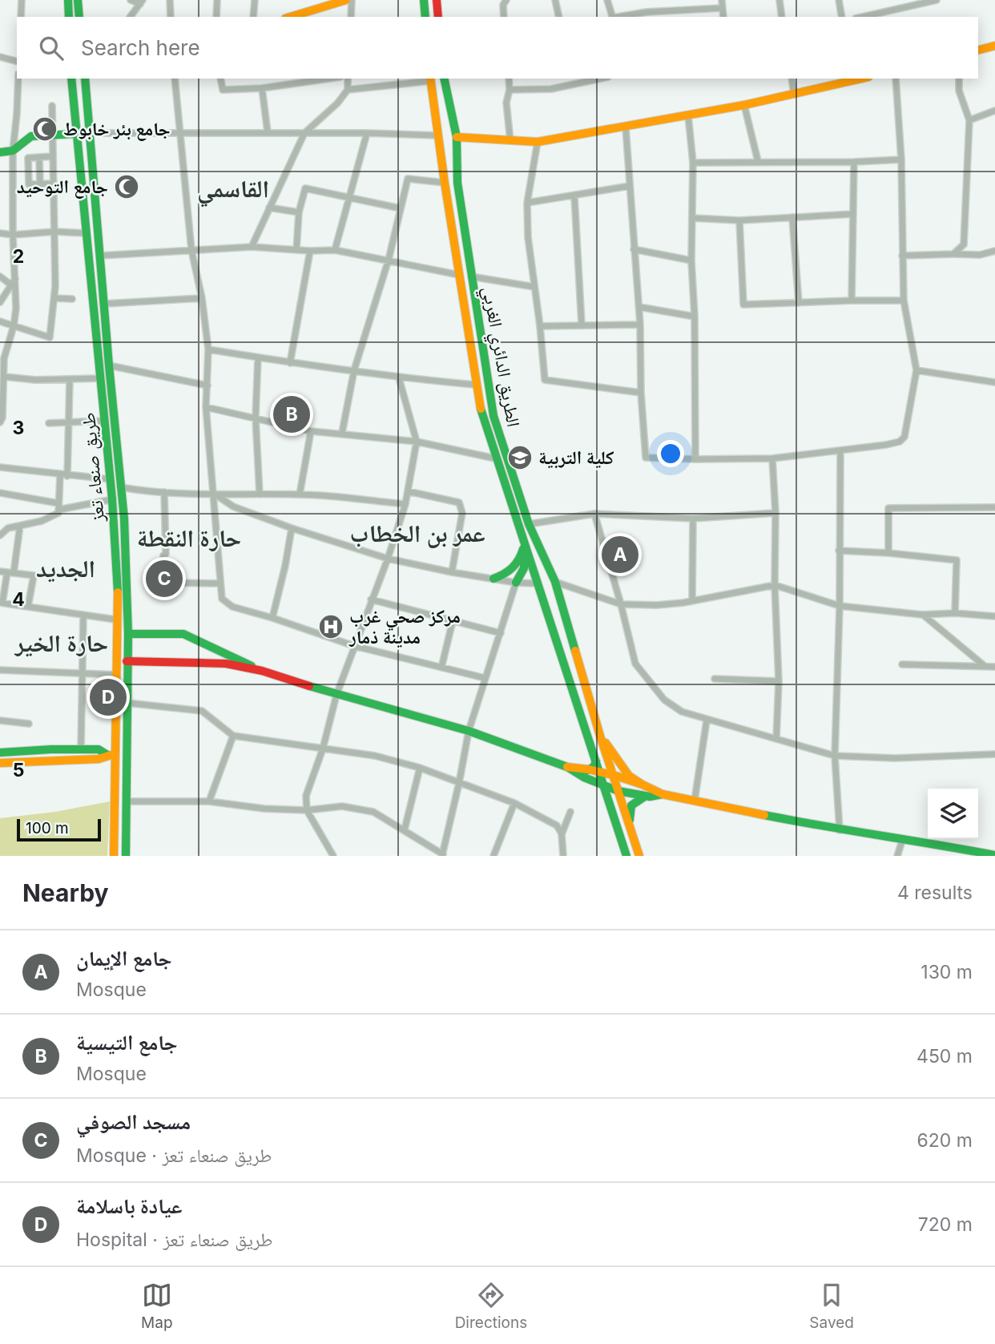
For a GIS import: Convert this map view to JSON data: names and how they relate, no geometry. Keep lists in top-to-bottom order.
{
  "streets": {
    "main road": ["الطريق الدائري الغربي", "طريق صنعاء تعز"]
  },
  "districts": [
    "القاسمي",
    "عمر بن الخطاب",
    "حارة النقطة",
    "الجديد",
    "حارة الخير"
  ],
  "places": {
    "mosque": ["جامع بئر خابوط", "جامع التوحيد"],
    "school or university": ["كلية التربية"],
    "hospital": ["مركز صحي غرب مدينة ذمار"]
  },
  "scale_bar": "100 m",
  "page": {
    "search": "Search here",
    "pins": [
      "B",
      "A",
      "C",
      "D"
    ],
    "scale": "100 m",
    "heading": ["Nearby", "4 results"],
    "list": [
      {
        "mark": "A",
        "name": "جامع الإيمان",
        "note": "Mosque",
        "value": "130 m"
      },
      {
        "mark": "B",
        "name": "جامع التيسية",
        "note": "Mosque",
        "value": "450 m"
      },
      {
        "mark": "C",
        "name": "مسجد الصوفي",
        "note": "Mosque · طريق صنعاء تعز",
        "value": "620 m"
      },
      {
        "mark": "D",
        "name": "عيادة باسلامة",
        "note": "Hospital · طريق صنعاء تعز",
        "value": "720 m"
      }
    ],
    "nav": ["Map", "Directions", "Saved"]
  },
  "grid": {
    "rows": [
      "2",
      "3",
      "4",
      "5"
    ]
  }
}
